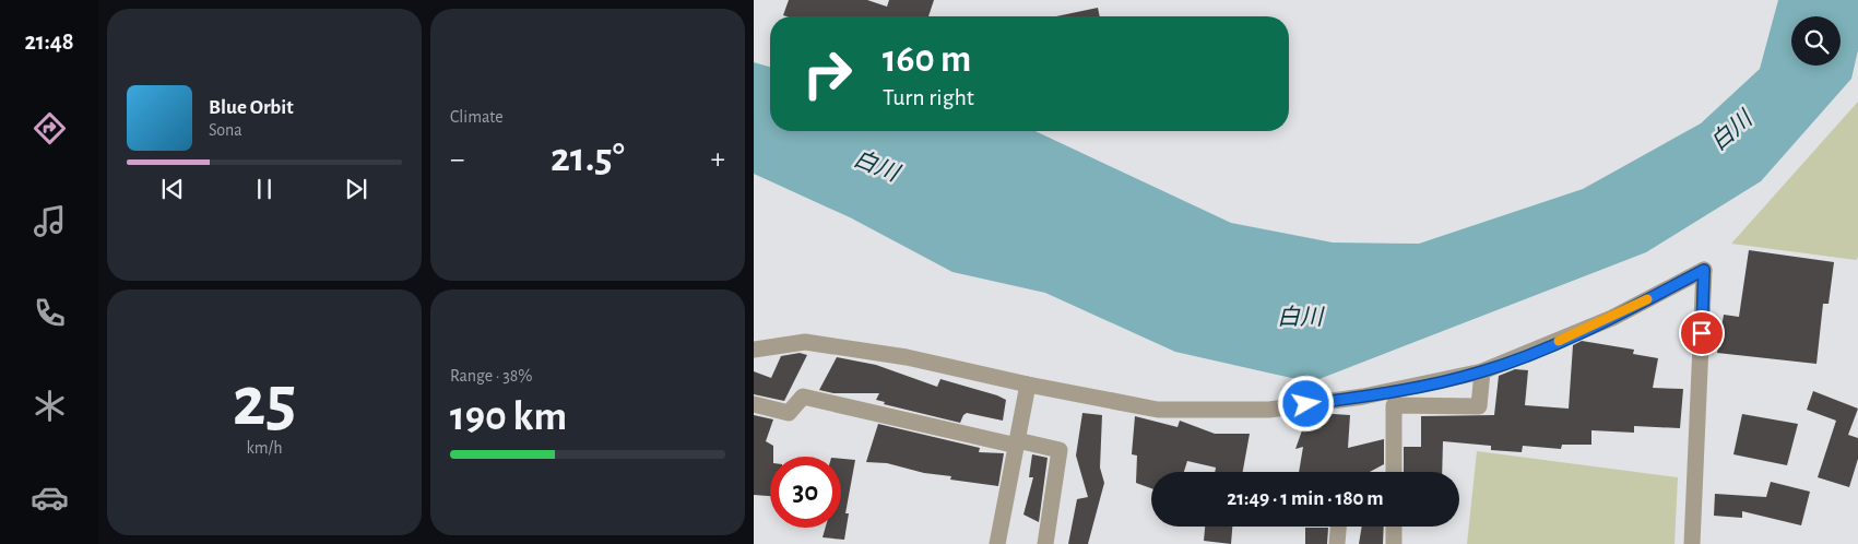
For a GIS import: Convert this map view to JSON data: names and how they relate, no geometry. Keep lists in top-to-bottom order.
{
  "water": ["白川"],
  "page": {
    "tabs": "21:48",
    "tile": [
      "Climate",
      ["25", "km/h"],
      ["Range · 38%", "190 km"]
    ],
    "turn": ["160 m", "Turn right"],
    "song": ["Blue Orbit", "Sona"],
    "heat": ["−", "21.5°", "+"],
    "limit": "30",
    "trip": "21:49 · 1 min · 180 m"
  }
}
